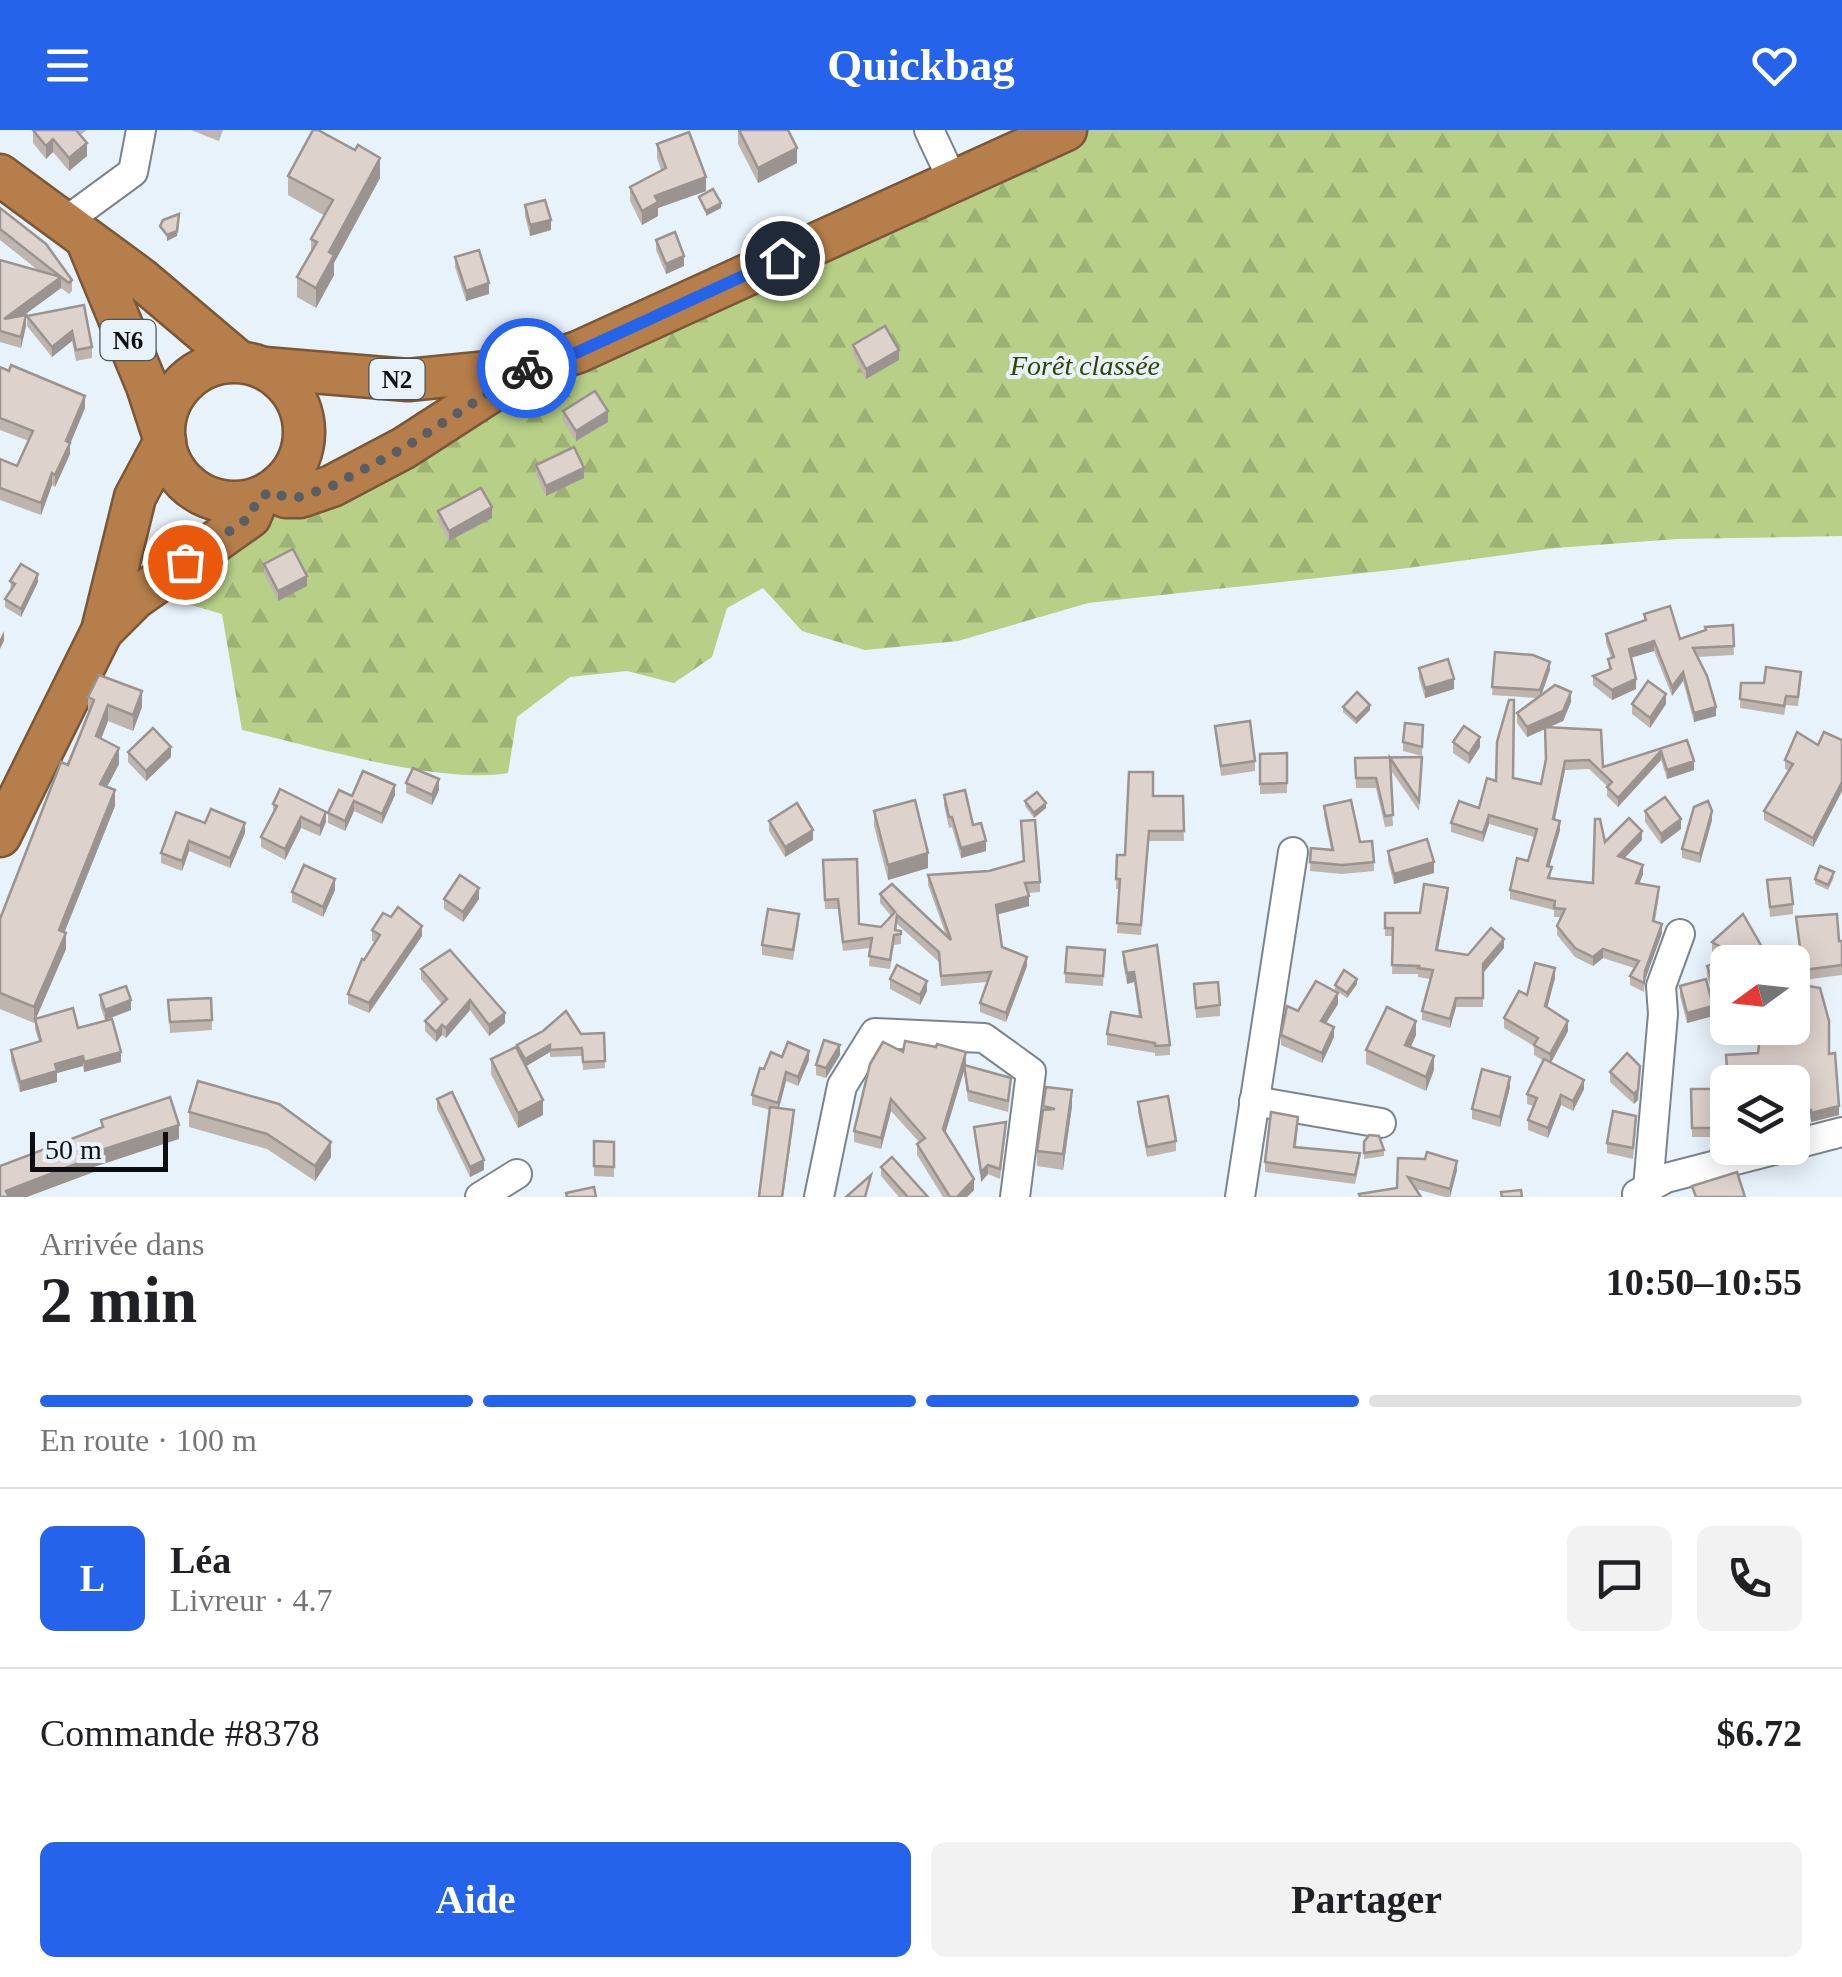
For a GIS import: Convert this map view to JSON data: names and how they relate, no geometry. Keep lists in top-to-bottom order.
{
  "streets": {
    "highway": ["N6", "N2"]
  },
  "crossings": [
    ["N6", "N2"]
  ],
  "parks": ["Forêt classée"],
  "scale_bar": "50 m",
  "north": "left",
  "page": {
    "header": "Quickbag",
    "scale": "50 m",
    "heading": ["2 min", "Arrivée dans", "10:50–10:55"],
    "panel": [
      "Léa",
      "Livreur · 4.7",
      "Commande #8378",
      "$6.72"
    ],
    "bar": "En route · 100 m",
    "round": "L",
    "buttons": ["Aide", "Partager"]
  }
}
